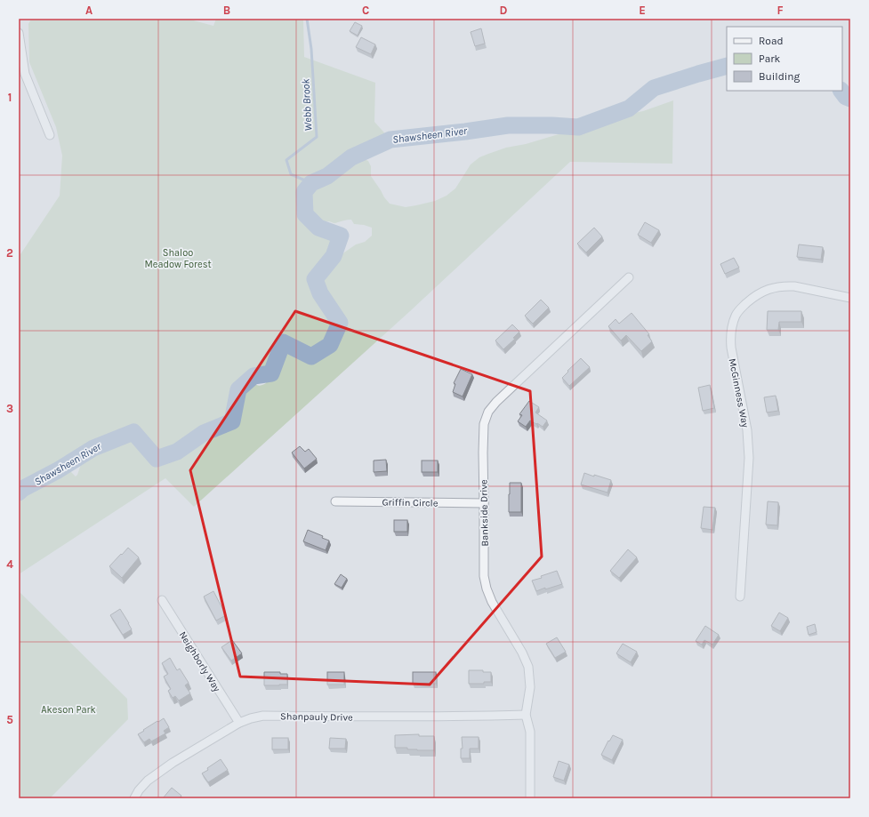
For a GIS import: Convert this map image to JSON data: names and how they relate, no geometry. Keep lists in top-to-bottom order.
{
  "streets": {
    "street": [
      "McGinness Way",
      "Griffin Circle",
      "Bankside Drive",
      "Neighborly Way",
      "Shanpauly Drive"
    ]
  },
  "crossings": [
    ["Griffin Circle", "Bankside Drive"],
    ["Bankside Drive", "Shanpauly Drive"],
    ["Neighborly Way", "Shanpauly Drive"]
  ],
  "water": ["Webb Brook", "Shawsheen River"],
  "parks": ["Shaloo Meadow Forest", "Akeson Park"],
  "legend": ["Road", "Park", "Building"],
  "grid": {
    "columns": [
      "A",
      "B",
      "C",
      "D",
      "E",
      "F"
    ],
    "rows": [
      "1",
      "2",
      "3",
      "4",
      "5"
    ]
  }
}
